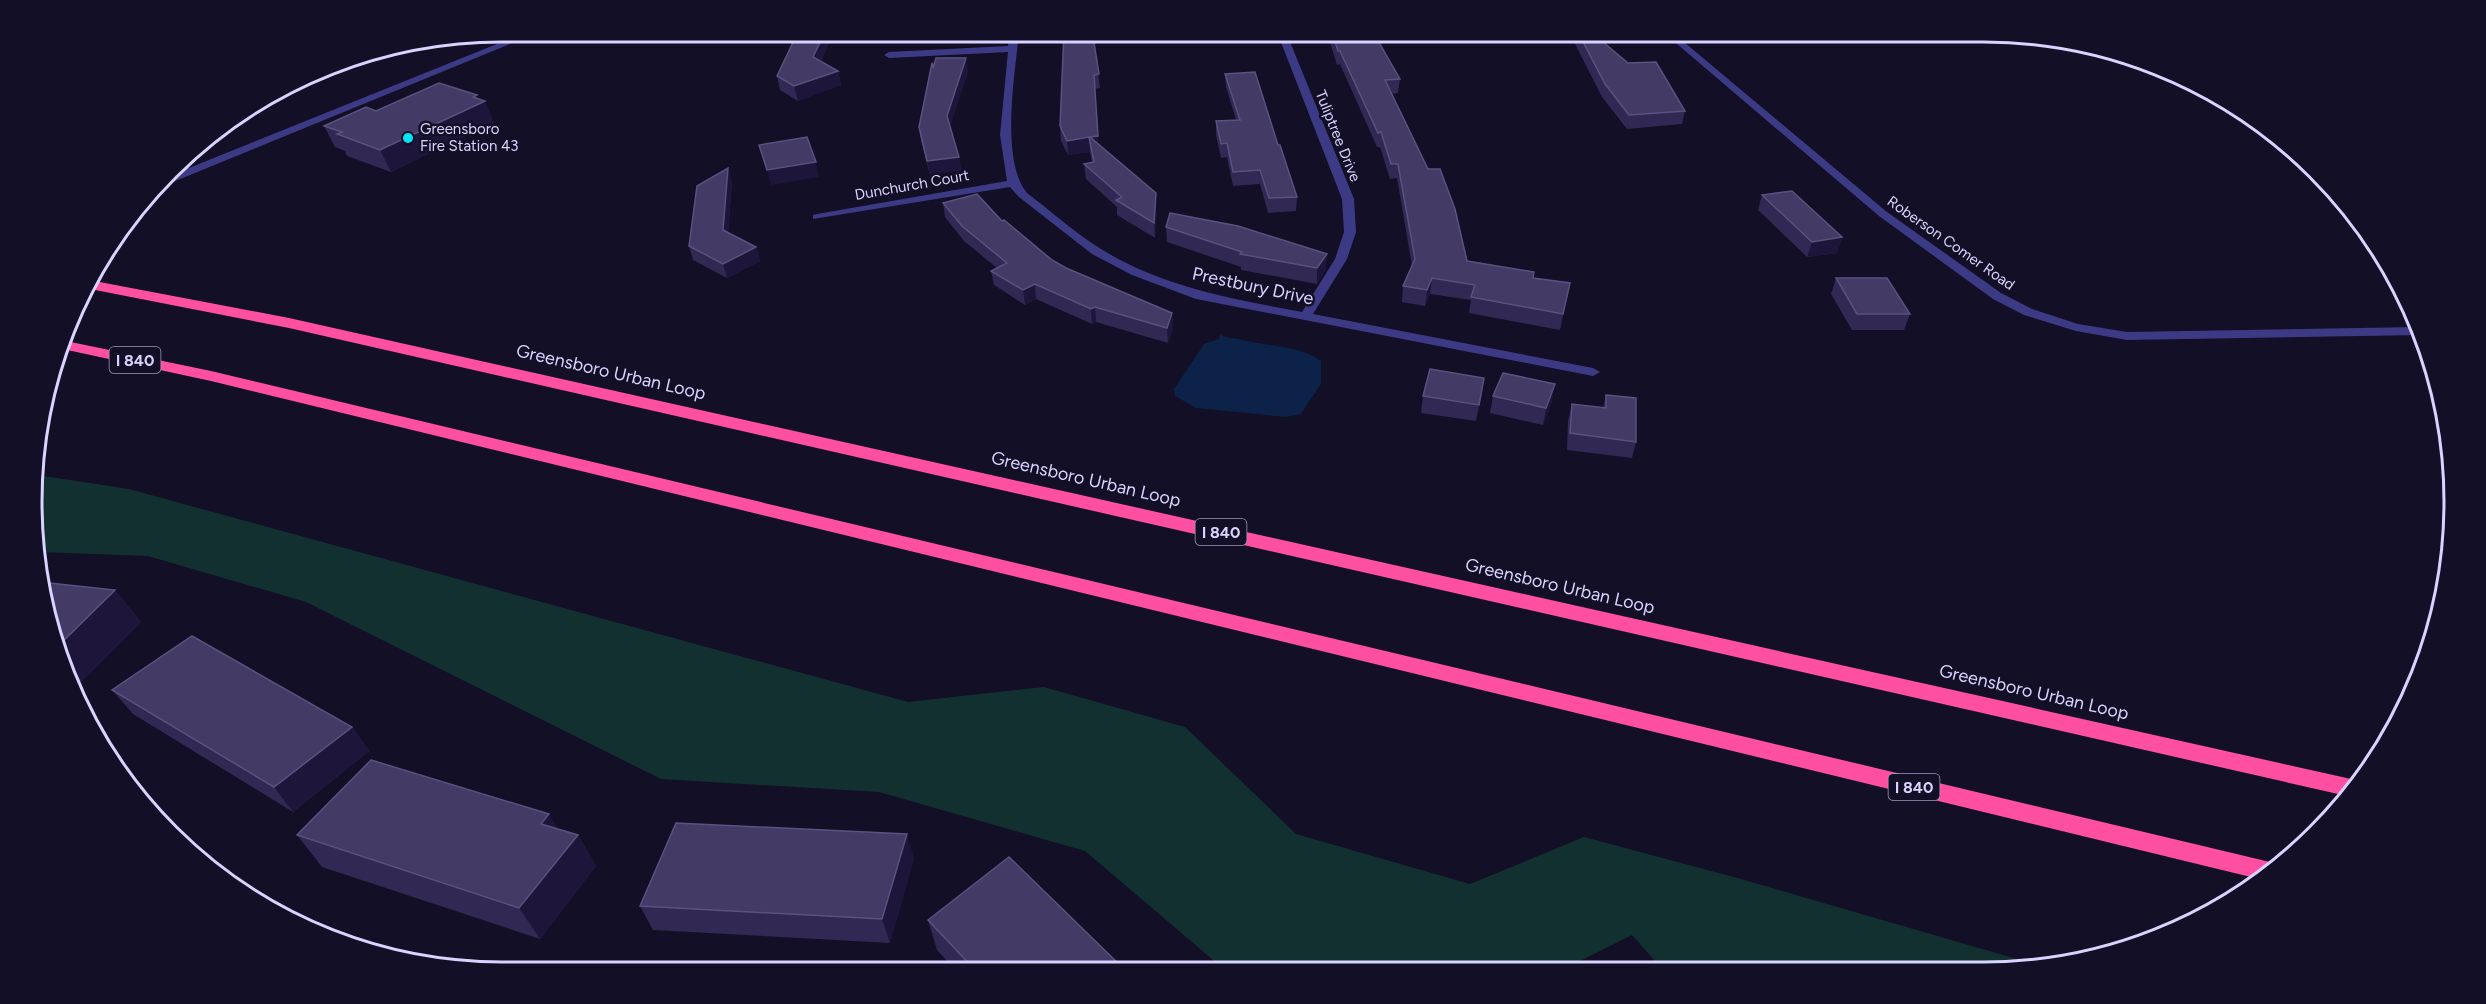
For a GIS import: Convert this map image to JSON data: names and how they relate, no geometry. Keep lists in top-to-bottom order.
{
  "streets": {
    "highway": ["I 840", "Greensboro Urban Loop"],
    "street": [
      "Tuliptree Drive",
      "Dunchurch Court",
      "Roberson Comer Road",
      "Prestbury Drive"
    ]
  },
  "crossings": [
    ["Tuliptree Drive", "Prestbury Drive"],
    ["Dunchurch Court", "Prestbury Drive"]
  ],
  "places": ["Greensboro Fire Station 43"]
}
